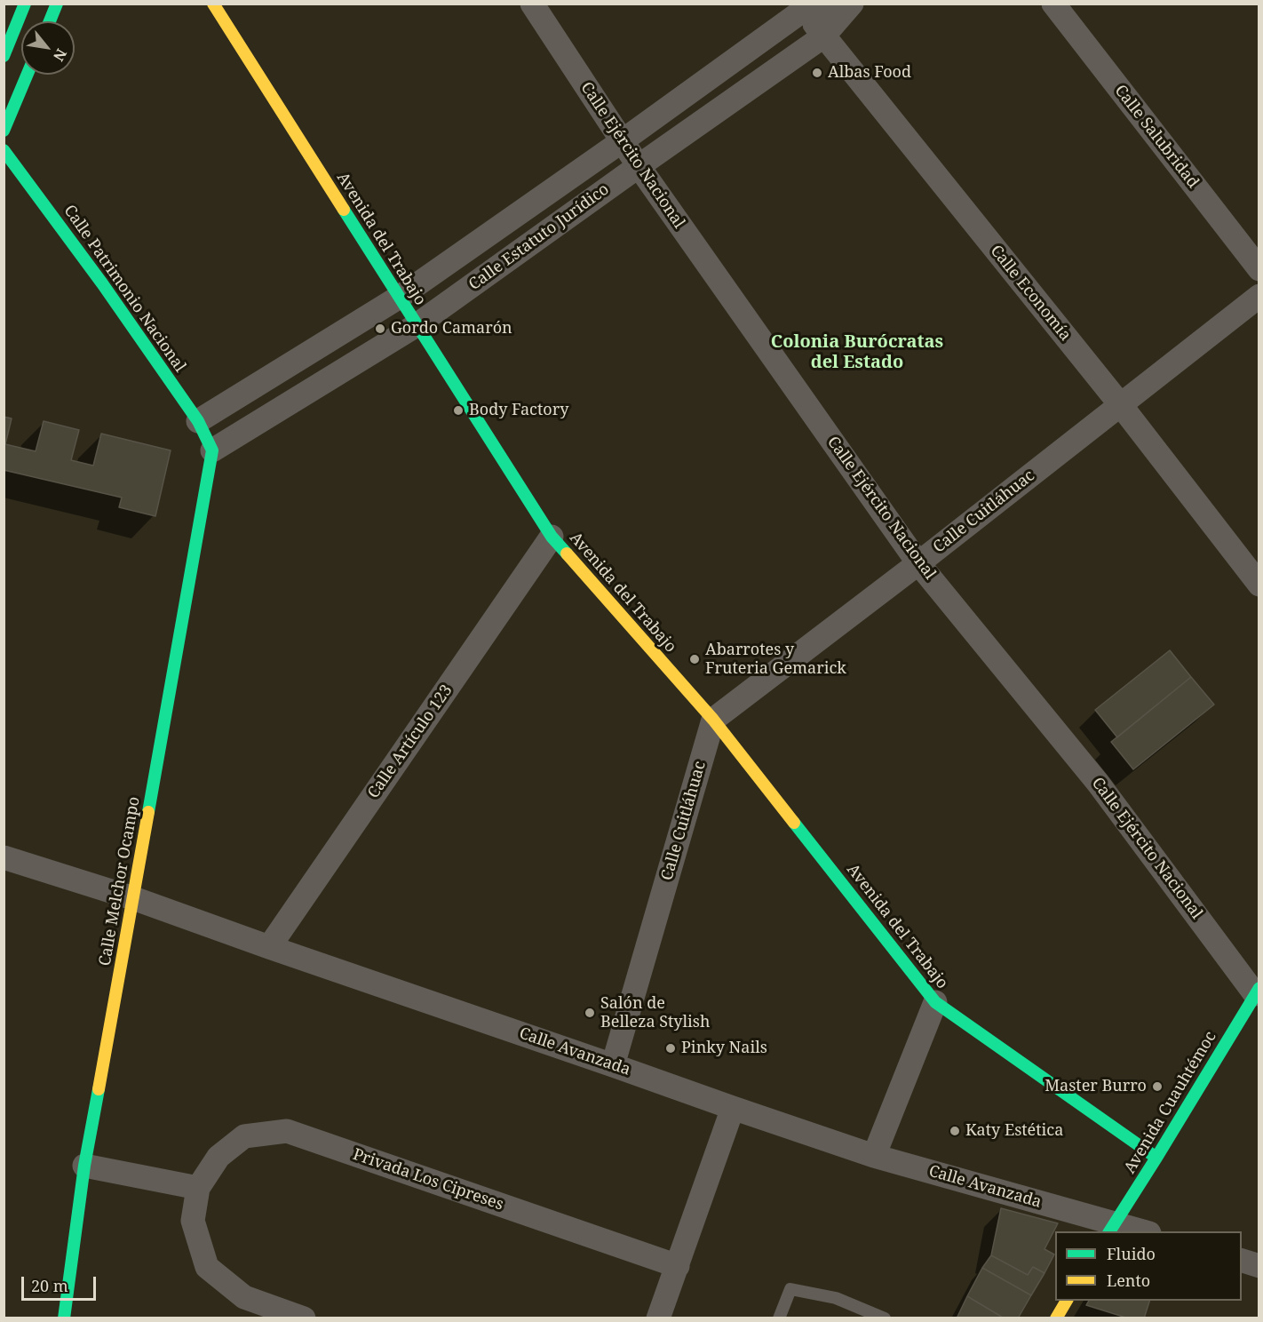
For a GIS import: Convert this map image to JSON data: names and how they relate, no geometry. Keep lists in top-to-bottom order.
{
  "streets": {
    "street": [
      "Calle Salubridad",
      "Calle Ejército Nacional",
      "Calle Estatuto Jurídico",
      "Avenida del Trabajo",
      "Calle Patrimonio Nacional",
      "Calle Economía",
      "Calle Cuitláhuac",
      "Calle Artículo 123",
      "Calle Melchor Ocampo",
      "Calle Avanzada",
      "Avenida Cuauhtémoc",
      "Privada Los Cipreses"
    ]
  },
  "crossings": [
    ["Calle Ejército Nacional", "Calle Estatuto Jurídico"],
    ["Calle Ejército Nacional", "Calle Cuitláhuac"],
    ["Calle Ejército Nacional", "Avenida Cuauhtémoc"],
    ["Calle Estatuto Jurídico", "Avenida del Trabajo"],
    ["Calle Estatuto Jurídico", "Calle Patrimonio Nacional"],
    ["Calle Estatuto Jurídico", "Calle Economía"],
    ["Calle Estatuto Jurídico", "Calle Melchor Ocampo"],
    ["Avenida del Trabajo", "Calle Cuitláhuac"],
    ["Avenida del Trabajo", "Calle Artículo 123"],
    ["Avenida del Trabajo", "Avenida Cuauhtémoc"],
    ["Calle Patrimonio Nacional", "Calle Melchor Ocampo"],
    ["Calle Economía", "Calle Cuitláhuac"],
    ["Calle Cuitláhuac", "Calle Avanzada"],
    ["Calle Artículo 123", "Calle Avanzada"],
    ["Calle Melchor Ocampo", "Calle Avanzada"],
    ["Calle Avanzada", "Avenida Cuauhtémoc"]
  ],
  "districts": ["Colonia Burócratas del Estado"],
  "places": [
    "Albas Food",
    "Gordo Camarón",
    "Body Factory",
    "Abarrotes y Fruteria Gemarick",
    "Salón de Belleza Stylish",
    "Pinky Nails",
    "Master Burro",
    "Katy Estética"
  ],
  "legend": ["Fluido", "Lento"],
  "scale_bar": "20 m",
  "north": "bottom right"
}
